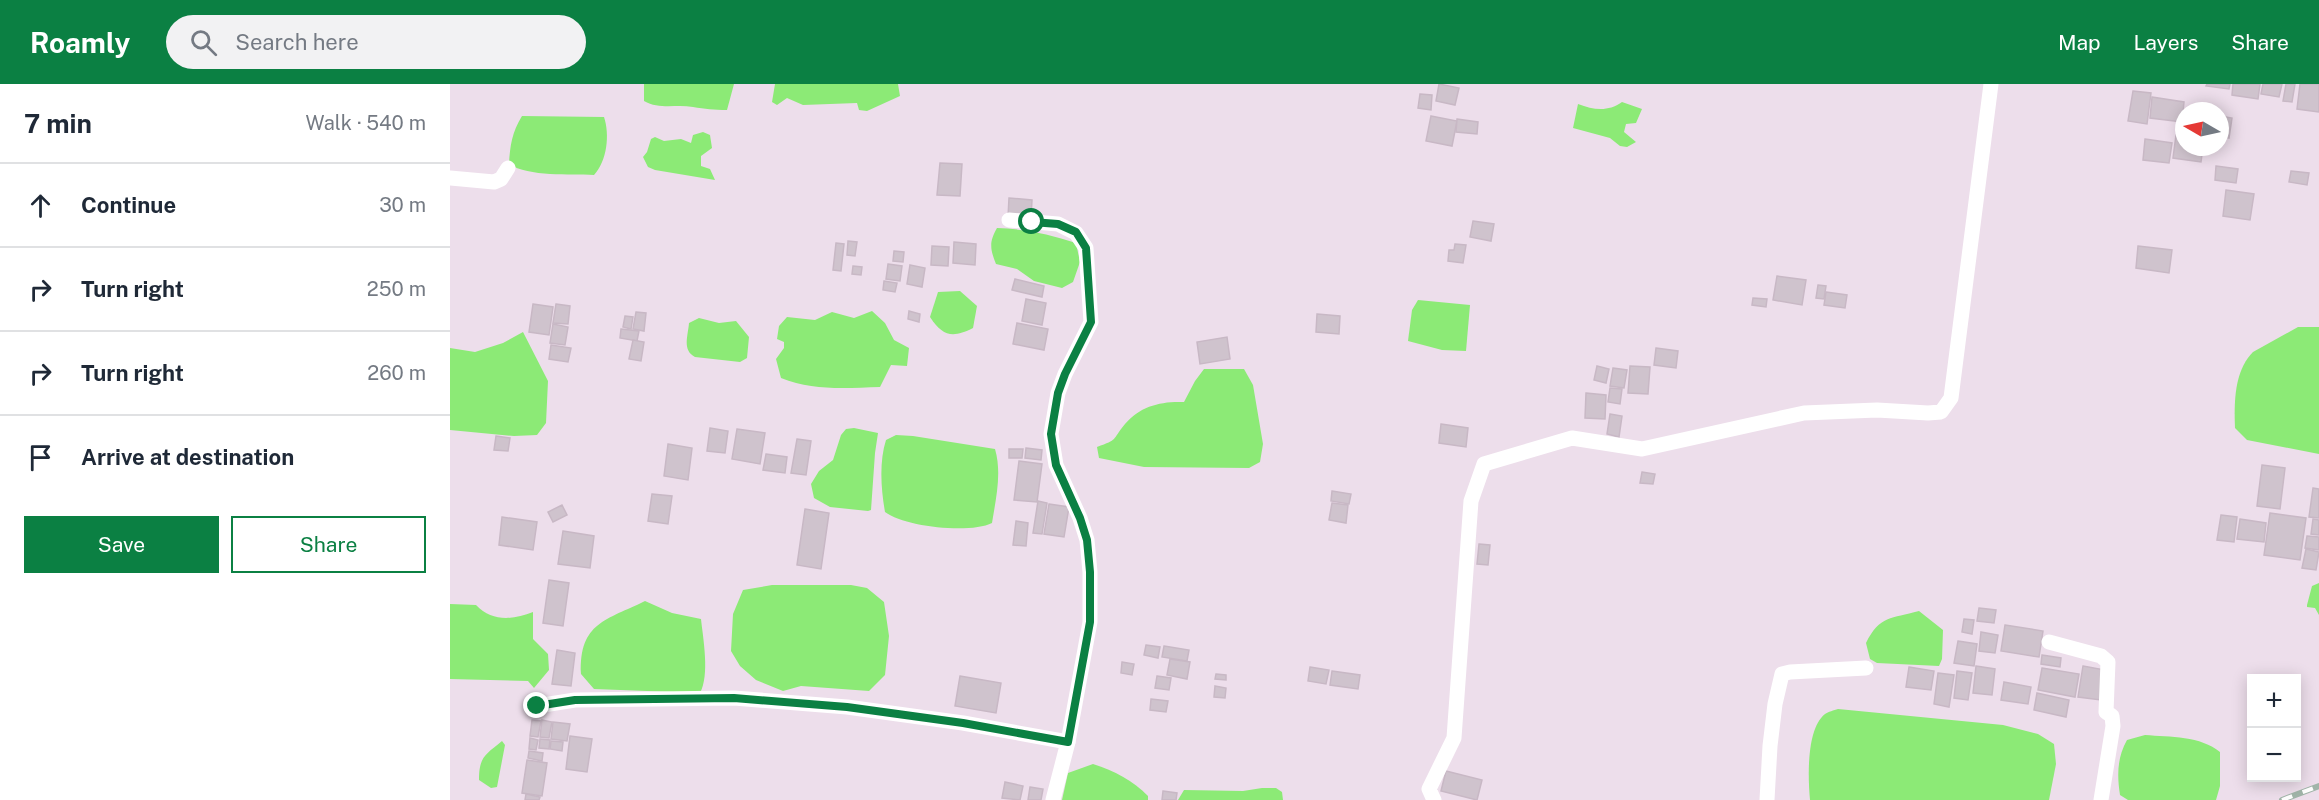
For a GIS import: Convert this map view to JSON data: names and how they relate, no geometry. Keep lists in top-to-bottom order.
{
  "north": "left",
  "page": {
    "header": "Roamly",
    "search": "Search here",
    "nav": ["Map", "Layers", "Share"],
    "heading": ["7 min", "Walk · 540 m"],
    "list": [
      ["Continue", "30 m"],
      ["Turn right", "250 m"],
      ["Turn right", "260 m"],
      "Arrive at destination"
    ],
    "buttons": ["Save", "Share"],
    "map_buttons": ["+", "−"]
  }
}
